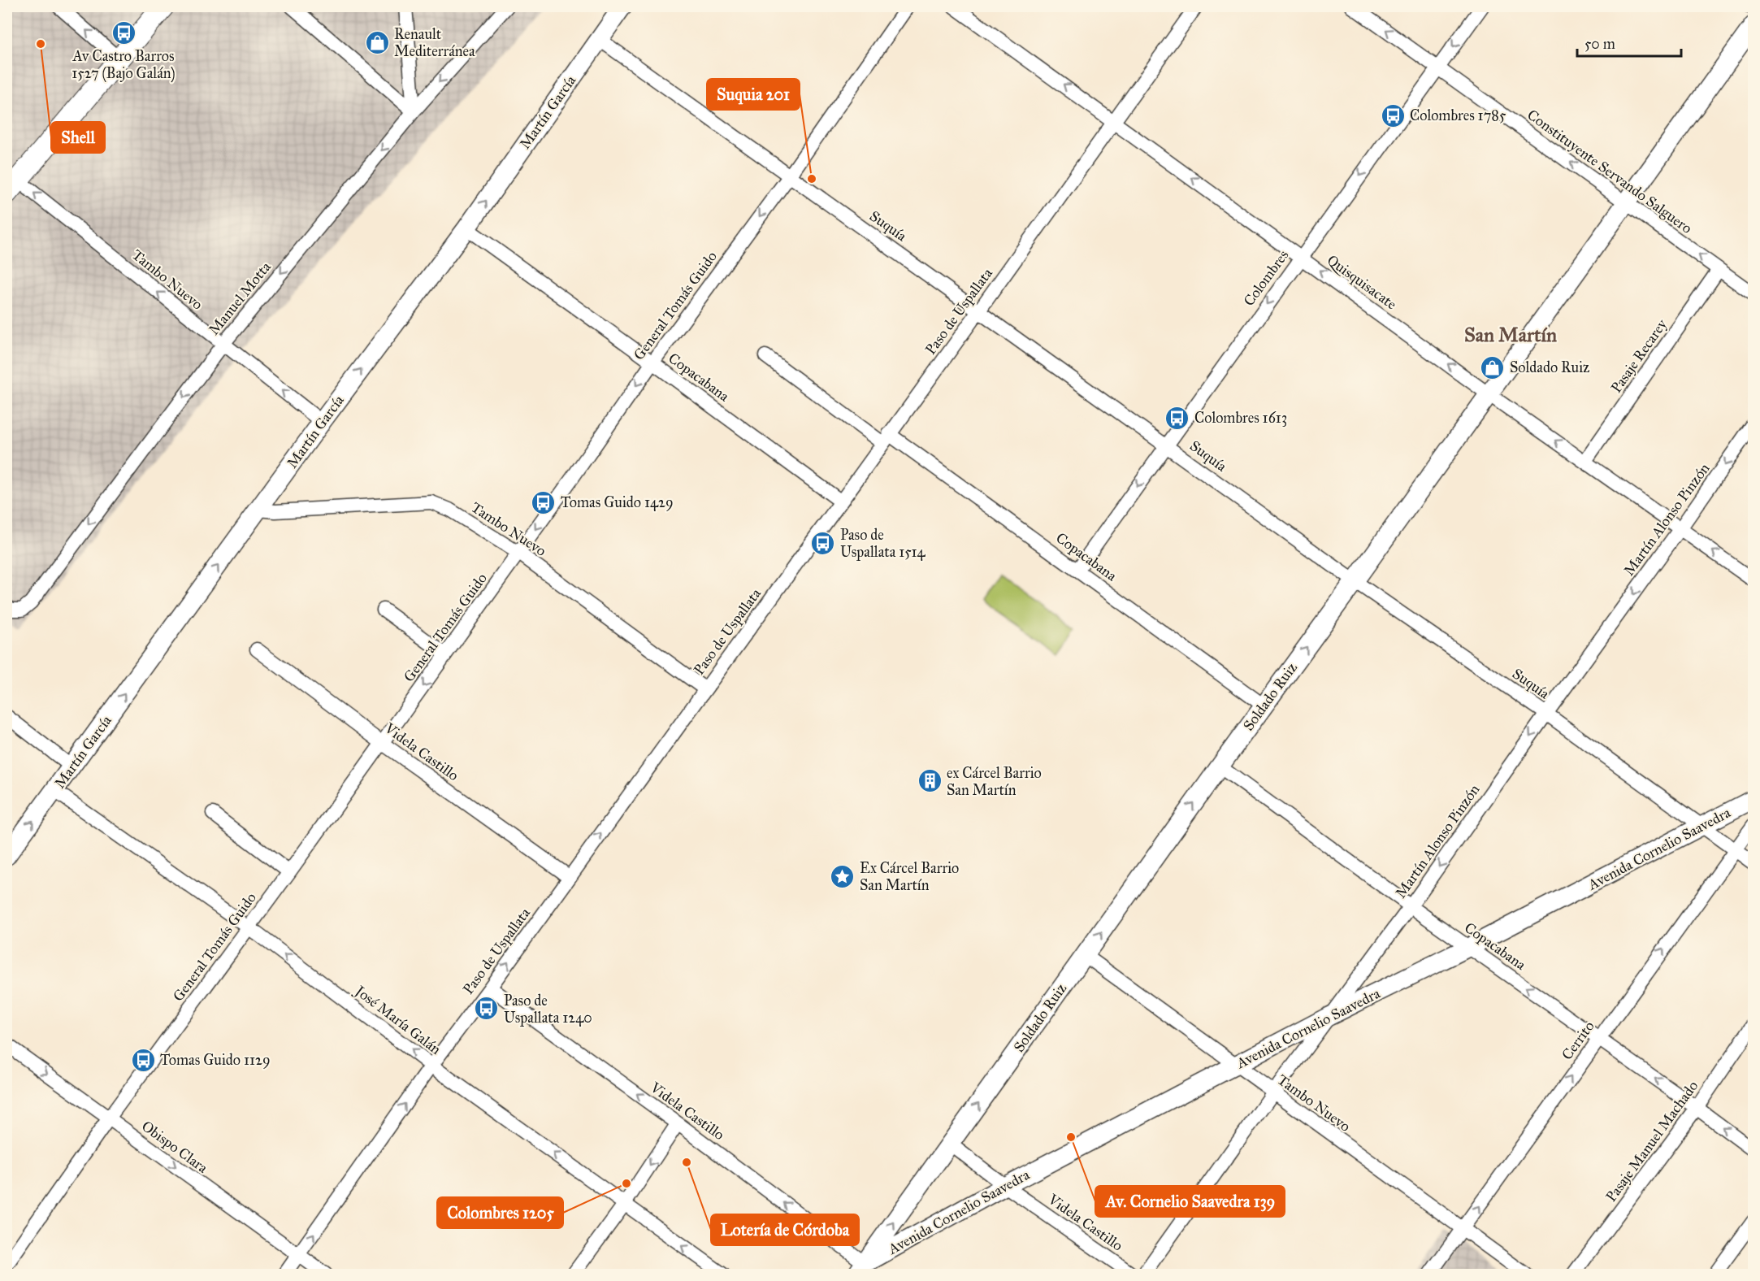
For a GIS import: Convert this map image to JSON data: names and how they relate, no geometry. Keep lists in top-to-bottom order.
{
  "streets": {
    "main road": ["Martín García", "Soldado Ruiz", "Avenida Cornelio Saavedra"],
    "street": [
      "Constituyente Servando Salguero",
      "Suquía",
      "Colombres",
      "Tambo Nuevo",
      "Quisquisacate",
      "Manuel Motta",
      "General Tomás Guido",
      "Paso de Uspallata",
      "Pasaje Recarey",
      "Copacabana",
      "Martín Alonso Pinzón",
      "Videla Castillo",
      "José María Galán",
      "Cerrito",
      "Pasaje Manuel Machado",
      "Obispo Clara"
    ]
  },
  "crossings": [
    ["Martín García", "Suquía"],
    ["Martín García", "Tambo Nuevo"],
    ["Martín García", "Copacabana"],
    ["Martín García", "José María Galán"],
    ["Constituyente Servando Salguero", "Colombres"],
    ["Constituyente Servando Salguero", "Pasaje Recarey"],
    ["Constituyente Servando Salguero", "Soldado Ruiz"],
    ["Suquía", "Colombres"],
    ["Suquía", "General Tomás Guido"],
    ["Suquía", "Paso de Uspallata"],
    ["Suquía", "Martín Alonso Pinzón"],
    ["Suquía", "Soldado Ruiz"],
    ["Suquía", "Avenida Cornelio Saavedra"],
    ["Suquía", "Cerrito"],
    ["Colombres", "Quisquisacate"],
    ["Colombres", "Copacabana"],
    ["Tambo Nuevo", "Manuel Motta"],
    ["Tambo Nuevo", "General Tomás Guido"],
    ["Tambo Nuevo", "Paso de Uspallata"],
    ["Tambo Nuevo", "Martín Alonso Pinzón"],
    ["Tambo Nuevo", "Soldado Ruiz"],
    ["Tambo Nuevo", "Avenida Cornelio Saavedra"],
    ["Tambo Nuevo", "Cerrito"],
    ["Quisquisacate", "Paso de Uspallata"],
    ["Quisquisacate", "Pasaje Recarey"],
    ["Quisquisacate", "Martín Alonso Pinzón"],
    ["Quisquisacate", "Soldado Ruiz"],
    ["General Tomás Guido", "Copacabana"],
    ["General Tomás Guido", "Videla Castillo"],
    ["General Tomás Guido", "José María Galán"],
    ["General Tomás Guido", "Obispo Clara"],
    ["Paso de Uspallata", "Copacabana"],
    ["Paso de Uspallata", "Videla Castillo"],
    ["Paso de Uspallata", "José María Galán"],
    ["Paso de Uspallata", "Obispo Clara"],
    ["Copacabana", "Martín Alonso Pinzón"],
    ["Copacabana", "Soldado Ruiz"],
    ["Copacabana", "Avenida Cornelio Saavedra"],
    ["Copacabana", "Cerrito"],
    ["Copacabana", "Pasaje Manuel Machado"],
    ["Martín Alonso Pinzón", "Avenida Cornelio Saavedra"],
    ["Soldado Ruiz", "Videla Castillo"],
    ["Soldado Ruiz", "Avenida Cornelio Saavedra"],
    ["Videla Castillo", "Avenida Cornelio Saavedra"]
  ],
  "one_way": [
    "Martín García",
    "Constituyente Servando Salguero",
    "Colombres",
    "Quisquisacate",
    "Manuel Motta",
    "General Tomás Guido",
    "Paso de Uspallata",
    "Martín Alonso Pinzón",
    "Soldado Ruiz",
    "Videla Castillo",
    "José María Galán",
    "Cerrito",
    "Obispo Clara"
  ],
  "districts": ["San Martín"],
  "places": {
    "bus stop": [
      "Av Castro Barros 1527 (Bajo Galán)",
      "Colombres 1785",
      "Colombres 1613",
      "Tomas Guido 1429",
      "Paso de Uspallata 1514",
      "Paso de Uspallata 1240",
      "Tomas Guido 1129"
    ],
    "shop": ["Renault Mediterránea", "Soldado Ruiz"],
    "other": [
      "Shell",
      "Suquia 201",
      "Av. Cornelio Saavedra 139",
      "Lotería de Córdoba",
      "Colombres 1205"
    ],
    "building": ["ex Cárcel Barrio San Martín"],
    "place": ["Ex Cárcel Barrio San Martín"]
  },
  "scale_bar": "50 m"
}
